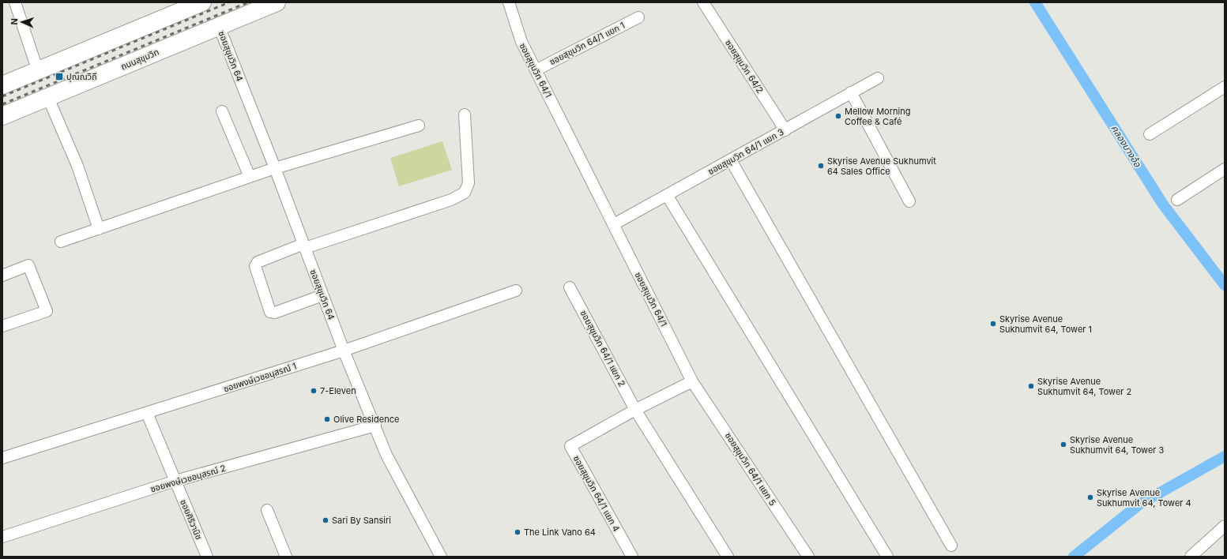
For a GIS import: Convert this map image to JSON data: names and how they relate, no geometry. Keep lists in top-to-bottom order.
{
  "streets": {
    "main road": ["ถนนสุขุมวิท"],
    "street": [
      "ซอยสุขุมวิท 64/1 แยก 1",
      "ซอยสุขุมวิท 64",
      "ซอยสุขุมวิท 64/2",
      "ซอยสุขุมวิท 64/1",
      "ซอยสุขุมวิท 64/1 แยก 3",
      "ซอยสุขุมวิท 64/1 แยก 2",
      "ซอยพงษ์เวชอนุสรณ์ 1",
      "ซอยสุขุมวิท 64/1 แยก 5",
      "ซอยพงษ์เวชอนุสรณ์ 2",
      "ซอยสุขุมวิท 64/1 แยก 4",
      "ซอยศิริวานิช"
    ]
  },
  "crossings": [
    ["ซอยสุขุมวิท 64/1 แยก 1", "ซอยสุขุมวิท 64/1"],
    ["ซอยสุขุมวิท 64", "ถนนสุขุมวิท"],
    ["ซอยสุขุมวิท 64", "ซอยพงษ์เวชอนุสรณ์ 1"],
    ["ซอยสุขุมวิท 64", "ซอยพงษ์เวชอนุสรณ์ 2"],
    ["ซอยสุขุมวิท 64/2", "ซอยสุขุมวิท 64/1 แยก 3"],
    ["ซอยสุขุมวิท 64/1", "ซอยสุขุมวิท 64/1 แยก 3"],
    ["ซอยสุขุมวิท 64/1", "ซอยสุขุมวิท 64/1 แยก 5"],
    ["ซอยสุขุมวิท 64/1 แยก 2", "ซอยสุขุมวิท 64/1 แยก 4"],
    ["ซอยพงษ์เวชอนุสรณ์ 1", "ซอยศิริวานิช"],
    ["ซอยพงษ์เวชอนุสรณ์ 2", "ซอยศิริวานิช"]
  ],
  "water": ["คลองบางอ้อ"],
  "places": {
    "transit": ["ปุณณวิถี"],
    "other": [
      "Mellow Morning Coffee & Café",
      "Skyrise Avenue Sukhumvit 64 Sales Office",
      "Skyrise Avenue Sukhumvit 64, Tower 1",
      "Skyrise Avenue Sukhumvit 64, Tower 2",
      "7-Eleven",
      "Olive Residence",
      "Skyrise Avenue Sukhumvit 64, Tower 3",
      "Skyrise Avenue Sukhumvit 64, Tower 4",
      "Sari By Sansiri",
      "The Link Vano 64"
    ]
  },
  "north": "left"
}
